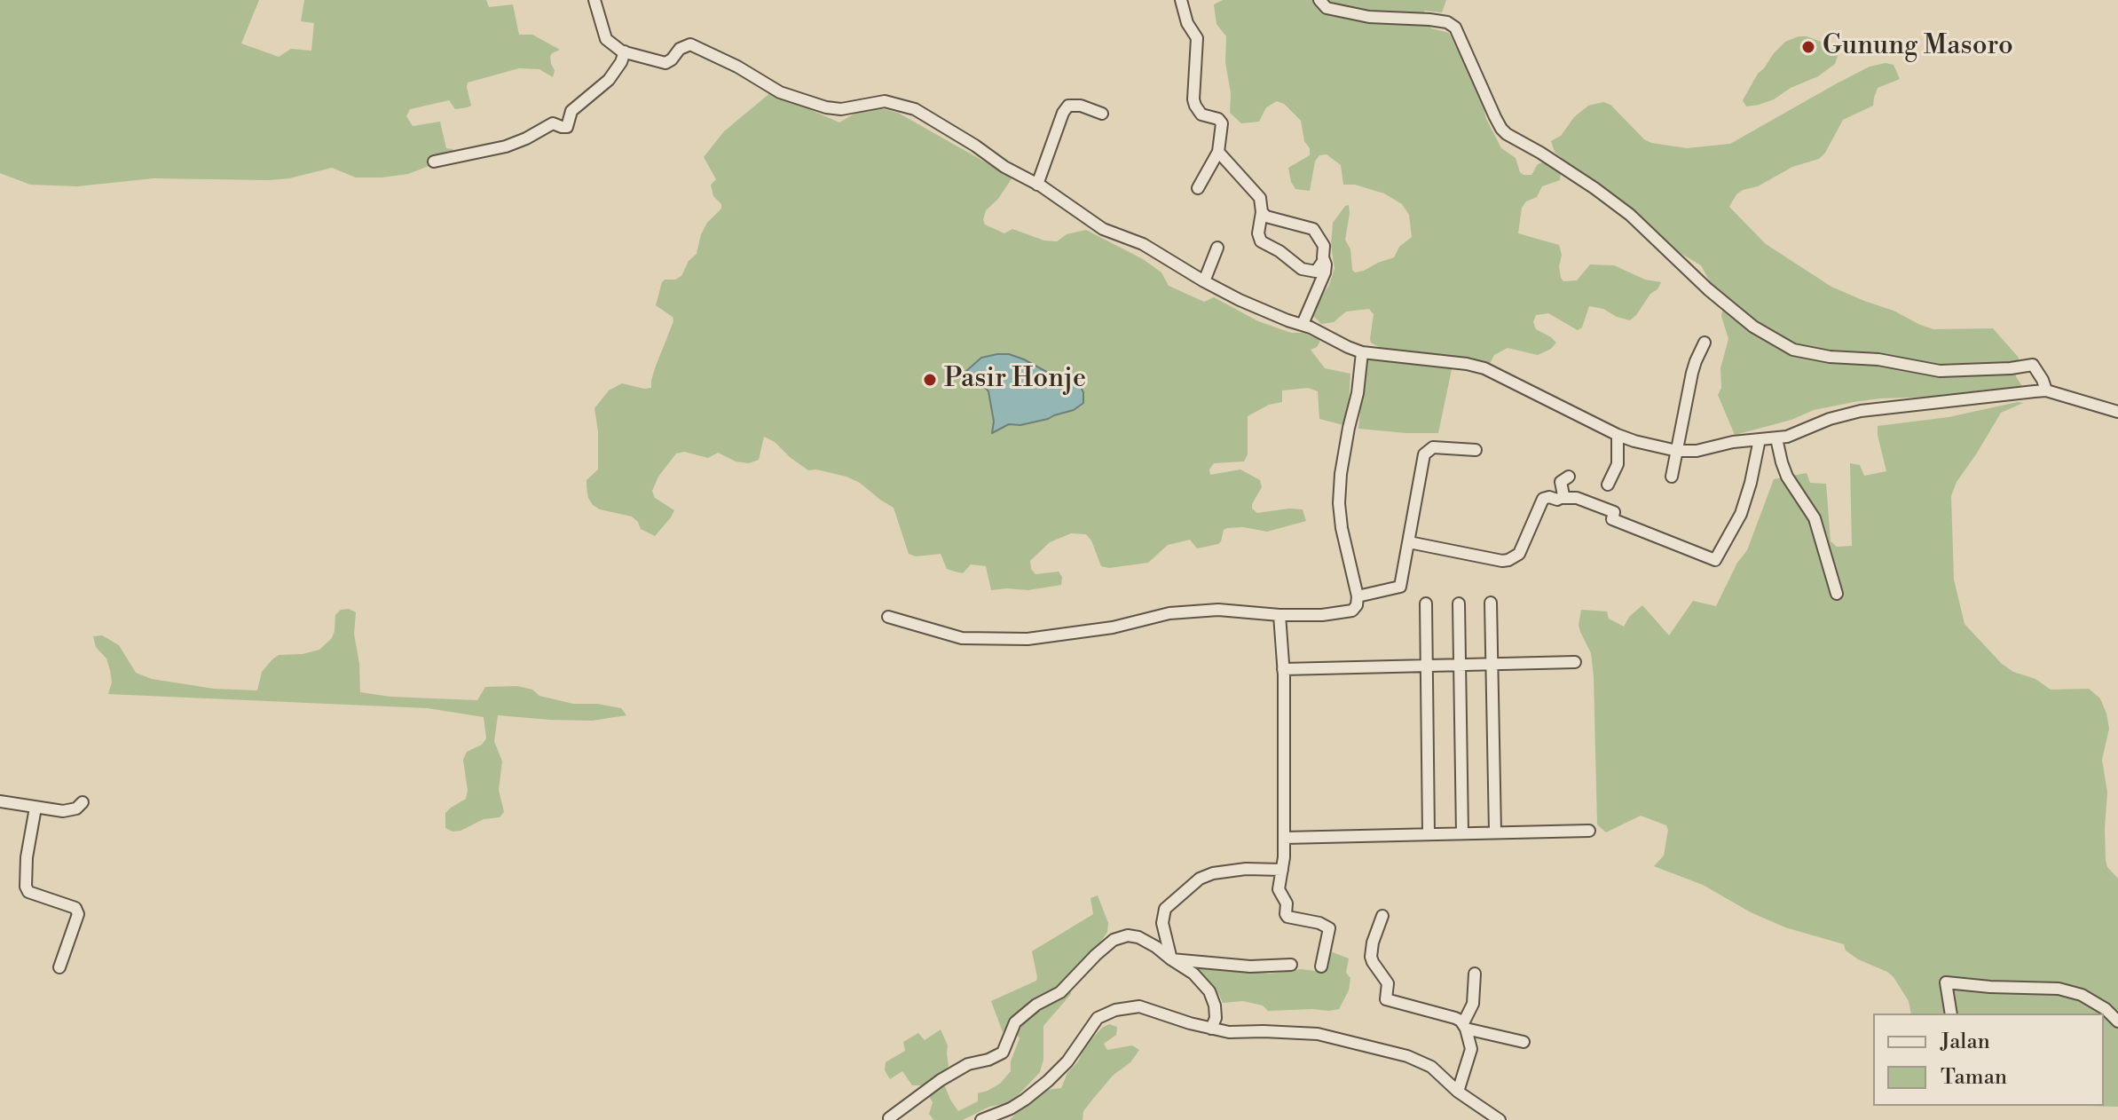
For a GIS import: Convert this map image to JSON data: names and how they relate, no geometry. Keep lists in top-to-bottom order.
{
  "places": ["Gunung Masoro", "Pasir Honje"],
  "legend": ["Jalan", "Taman"]
}
